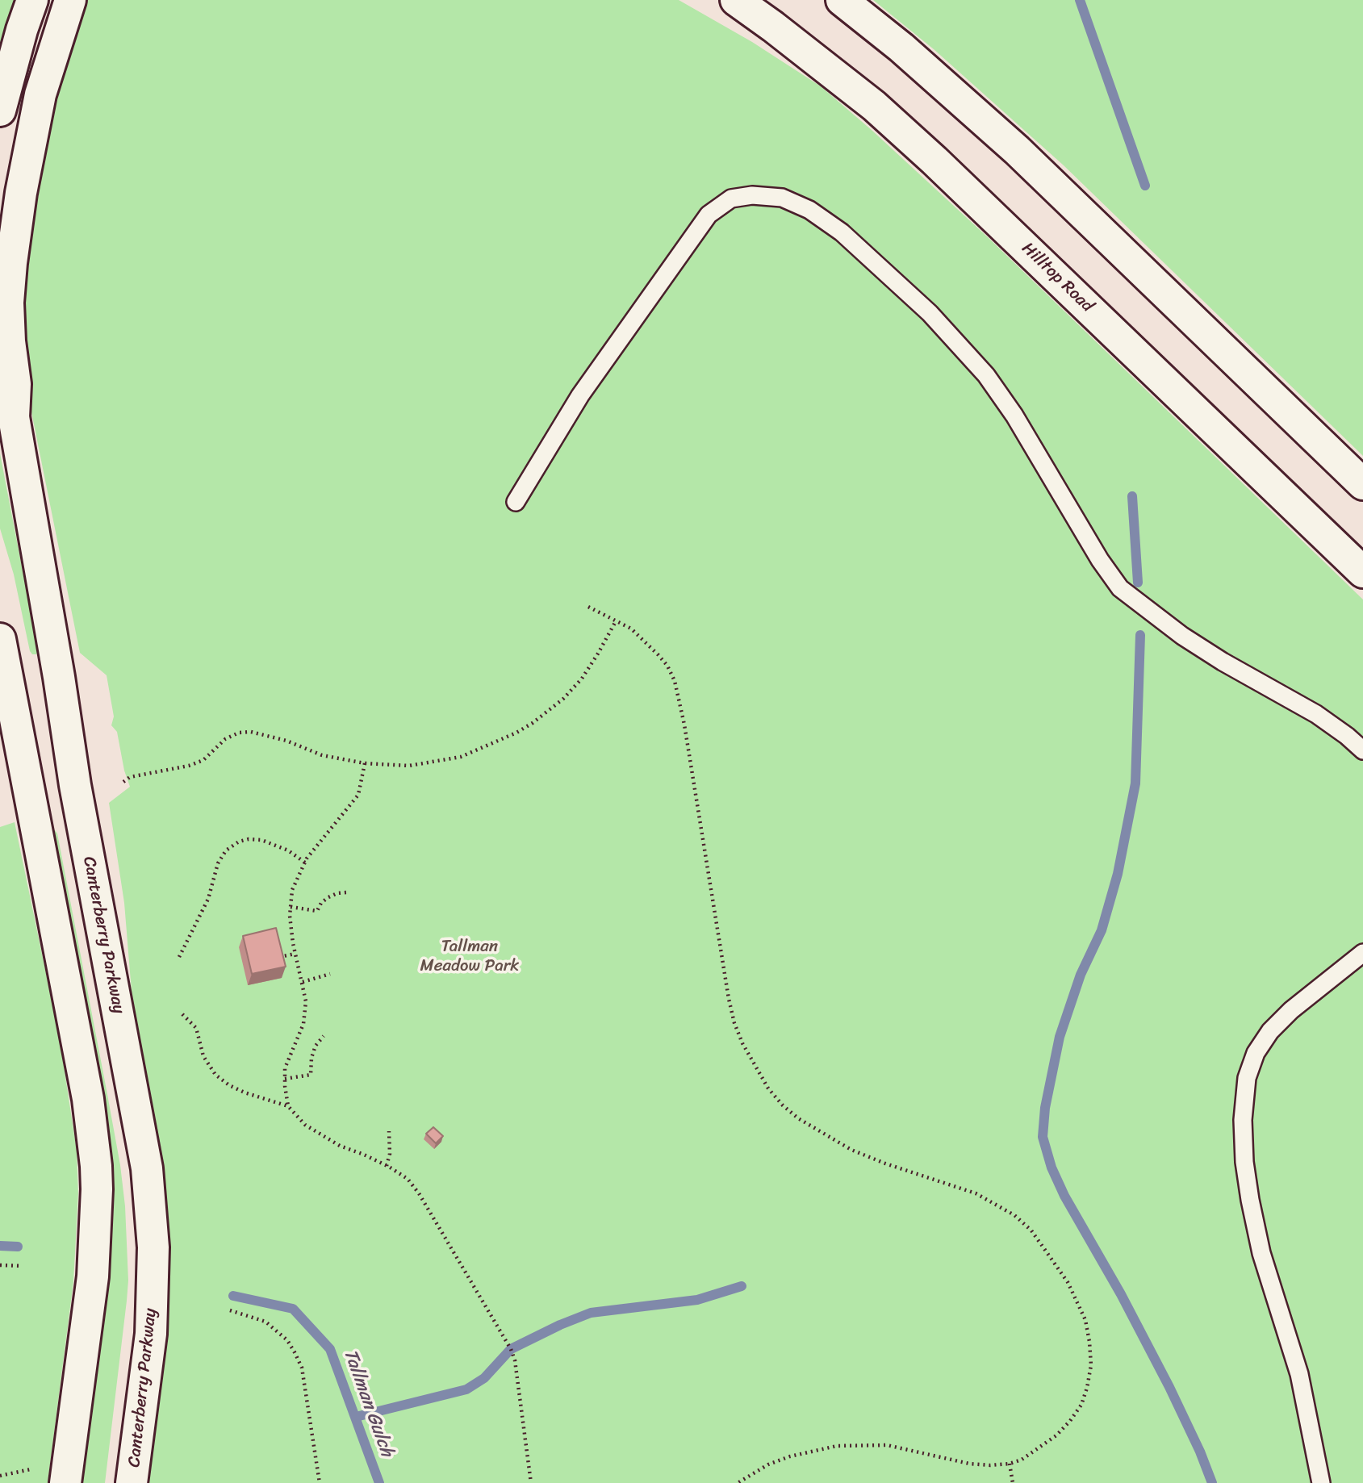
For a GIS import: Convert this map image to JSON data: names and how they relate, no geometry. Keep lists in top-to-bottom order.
{
  "streets": {
    "street": ["Hilltop Road", "Canterberry Parkway"]
  },
  "water": ["Tallman Gulch"],
  "parks": ["Tallman Meadow Park"]
}
